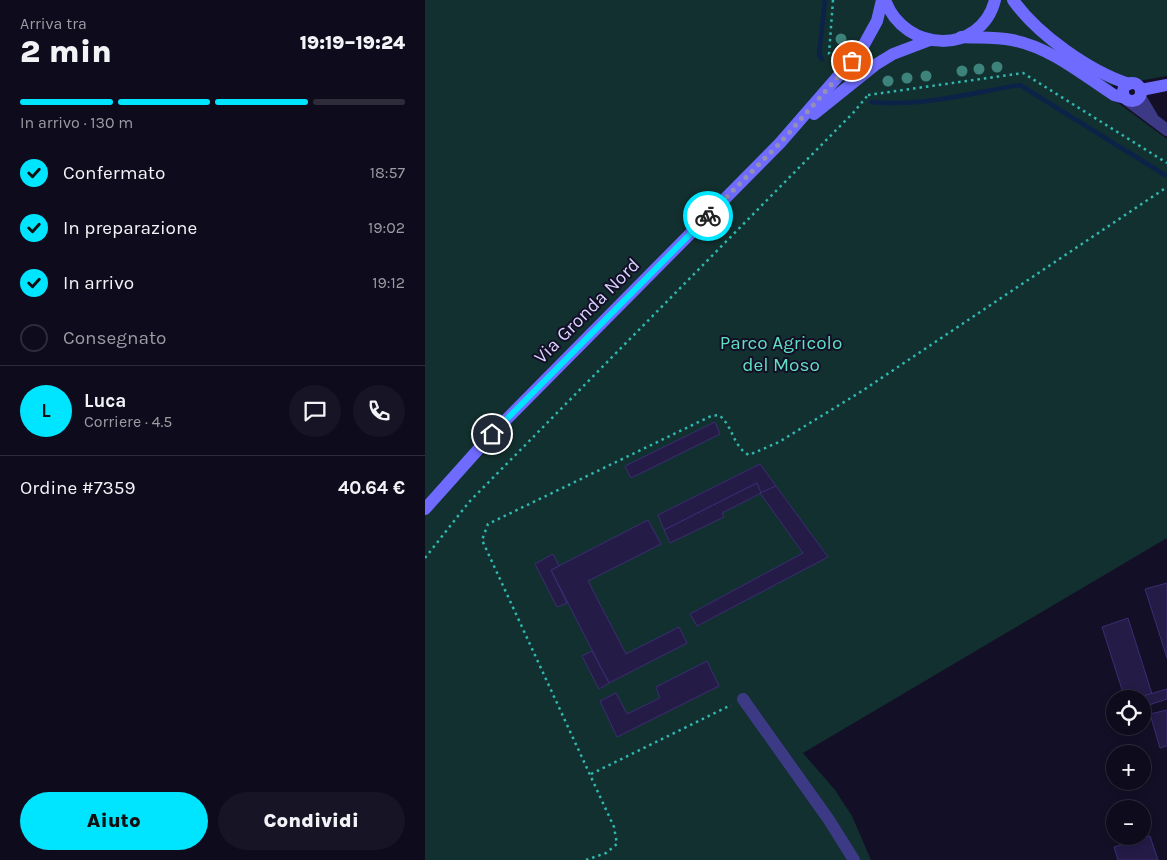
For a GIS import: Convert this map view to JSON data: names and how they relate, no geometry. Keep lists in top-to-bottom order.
{
  "streets": {
    "main road": ["Via Gronda Nord"]
  },
  "parks": ["Parco Agricolo del Moso"],
  "page": {
    "heading": ["2 min", "Arriva tra", "19:19–19:24"],
    "panel": [
      "Luca",
      "Corriere · 4.5",
      "Ordine #7359",
      "40.64 €"
    ],
    "bar": "In arrivo · 130 m",
    "list": [
      ["Confermato", "18:57"],
      ["In preparazione", "19:02"],
      ["In arrivo", "19:12"],
      "Consegnato"
    ],
    "round": "L",
    "map_buttons": ["+", "−"],
    "buttons": ["Aiuto", "Condividi"]
  }
}
